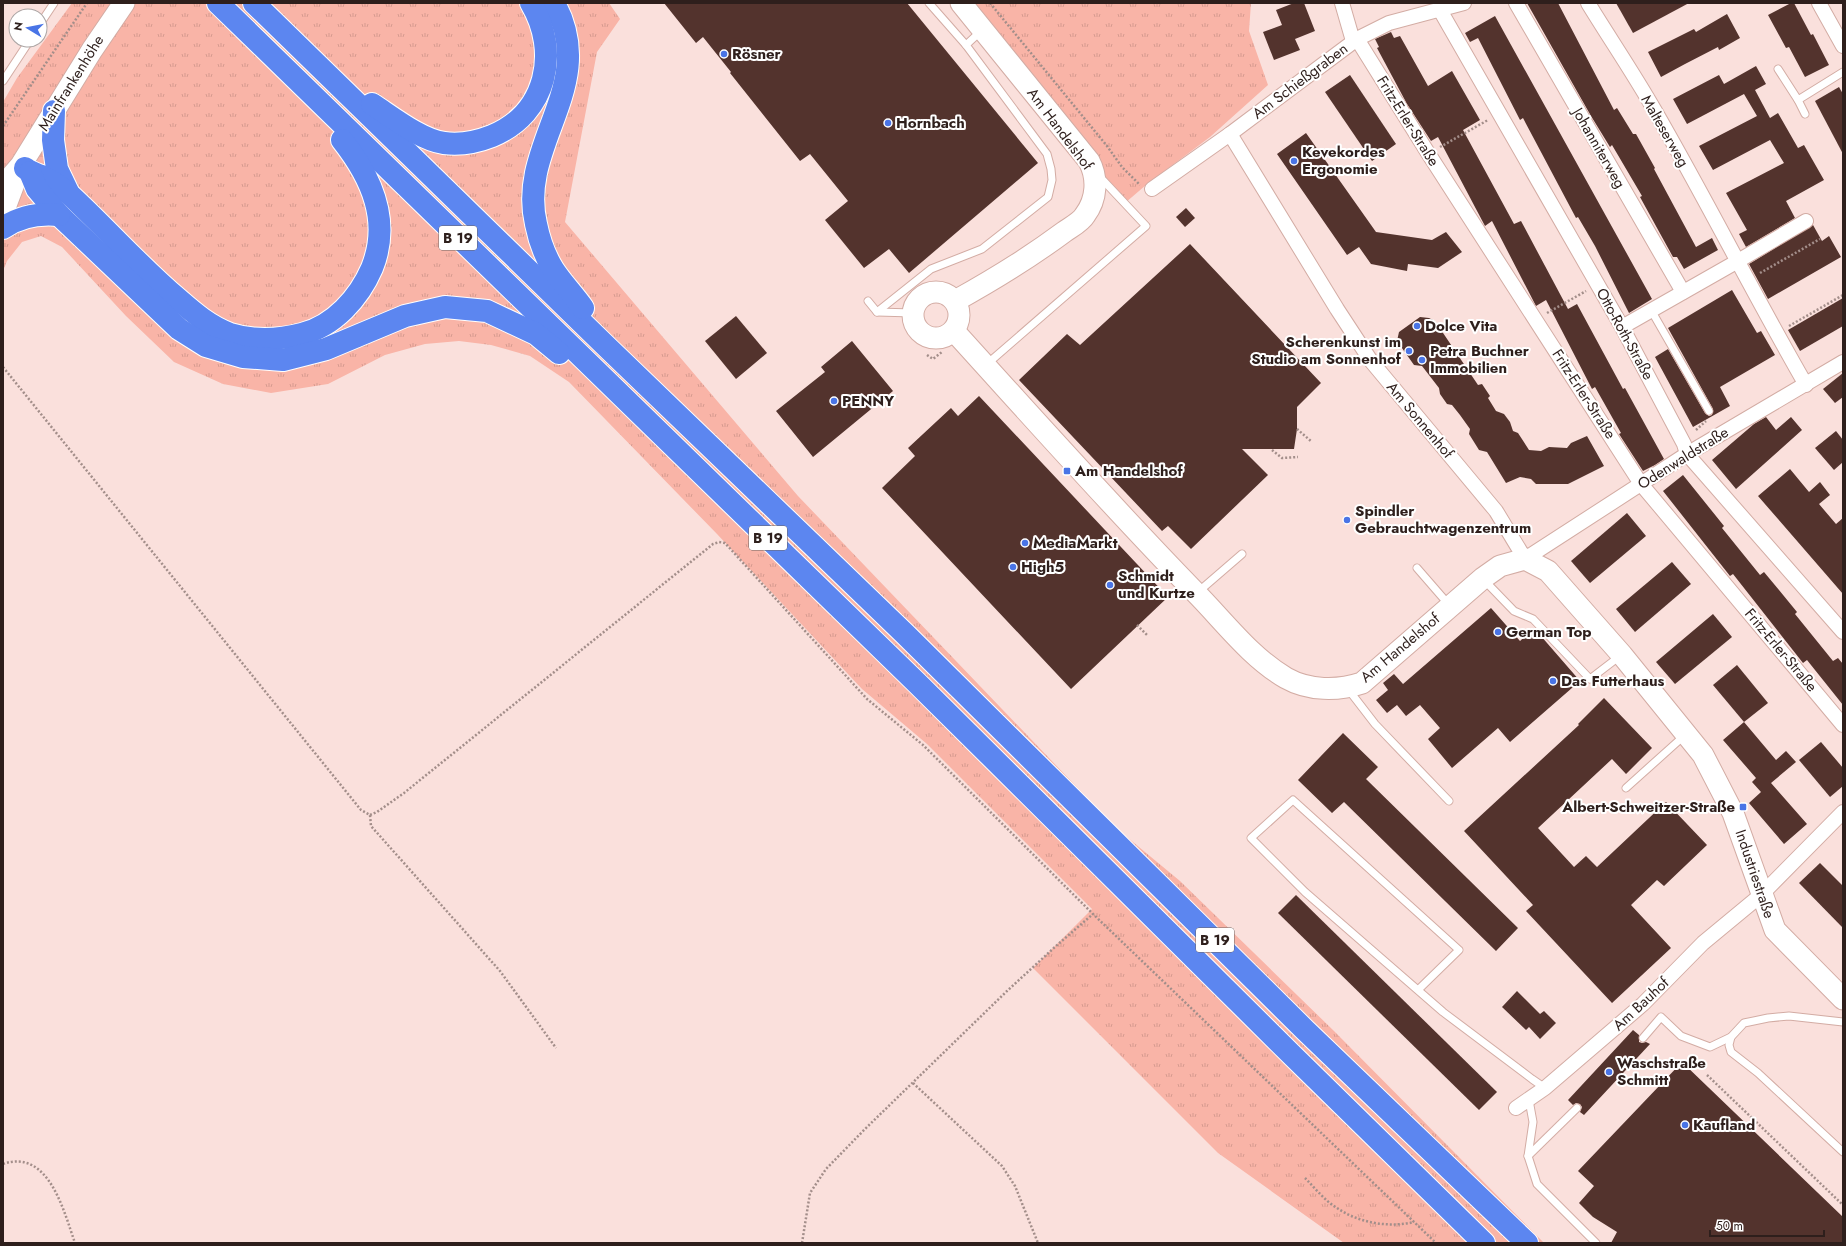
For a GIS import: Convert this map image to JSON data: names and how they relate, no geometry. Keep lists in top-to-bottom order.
{
  "streets": {
    "highway": ["B 19"],
    "street": [
      "Am Schießgraben",
      "Mainfrankenhöhe",
      "Fritz-Erler-Straße",
      "Am Handelshof",
      "Malteserweg",
      "Johanniterweg",
      "Otto-Roth-Straße",
      "Am Sonnenhof",
      "Odenwaldstraße",
      "Industriestraße",
      "Am Bauhof"
    ]
  },
  "crossings": [
    ["Am Schießgraben", "Fritz-Erler-Straße"],
    ["Am Schießgraben", "Otto-Roth-Straße"],
    ["Am Schießgraben", "Am Sonnenhof"],
    ["Fritz-Erler-Straße", "Odenwaldstraße"],
    ["Am Handelshof", "Am Sonnenhof"],
    ["Am Handelshof", "Odenwaldstraße"],
    ["Am Handelshof", "Industriestraße"],
    ["Malteserweg", "Odenwaldstraße"],
    ["Otto-Roth-Straße", "Odenwaldstraße"],
    ["Am Sonnenhof", "Odenwaldstraße"],
    ["Am Sonnenhof", "Industriestraße"],
    ["Odenwaldstraße", "Industriestraße"],
    ["Industriestraße", "Am Bauhof"]
  ],
  "places": {
    "other": [
      "Rösner",
      "Hornbach",
      "Kevekordes Ergonomie",
      "Dolce Vita",
      "Scherenkunst im Studio am Sonnenhof",
      "Petra Buchner Immobilien",
      "PENNY",
      "Spindler Gebrauchtwagenzentrum",
      "MediaMarkt",
      "High5",
      "Schmidt und Kurtze",
      "German Top",
      "Das Futterhaus",
      "Waschstraße Schmitt",
      "Kaufland"
    ],
    "transit": ["Am Handelshof", "Albert-Schweitzer-Straße"]
  },
  "scale_bar": "50 m",
  "north": "left"
}
